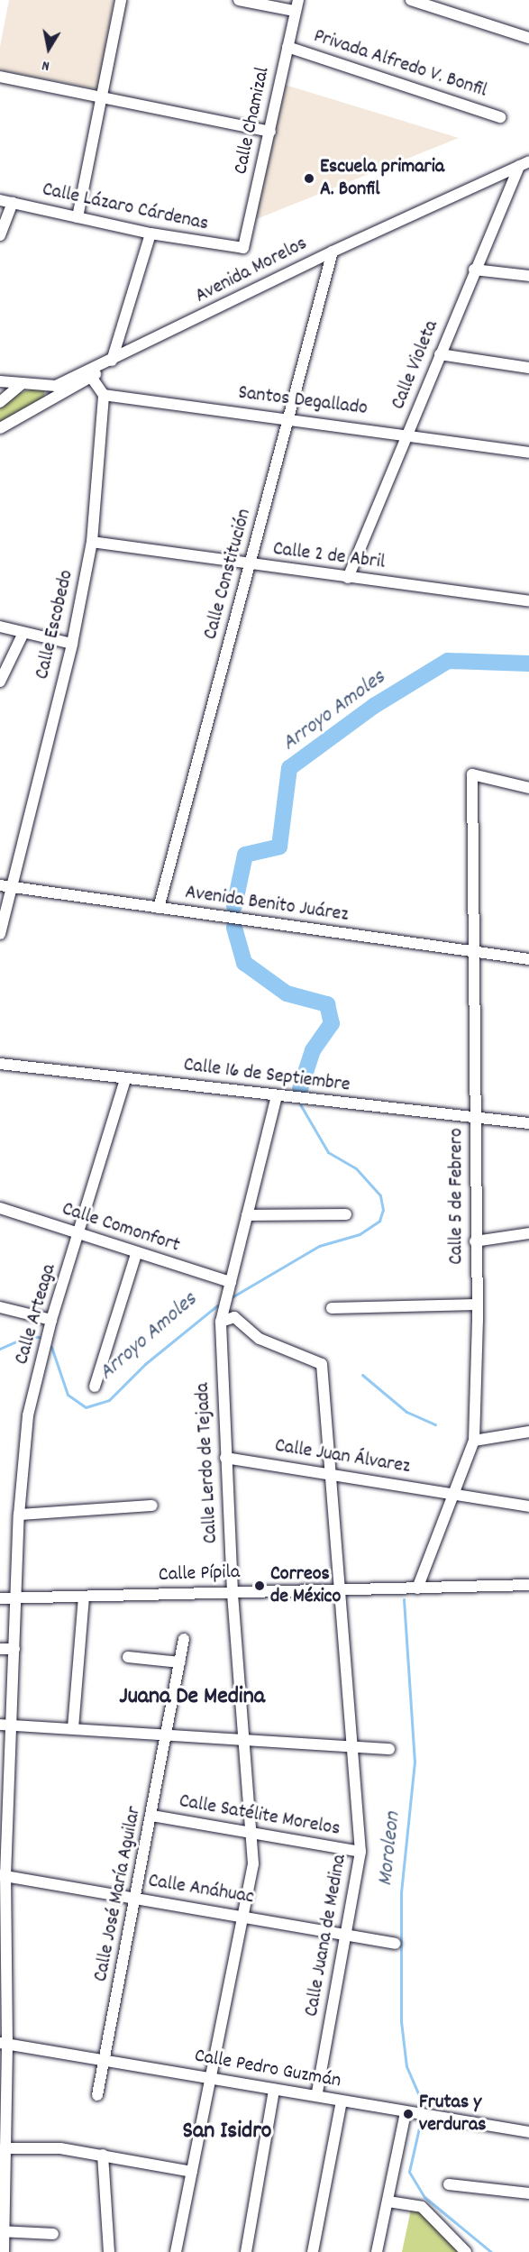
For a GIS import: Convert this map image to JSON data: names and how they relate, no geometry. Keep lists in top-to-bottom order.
{
  "streets": {
    "street": [
      "Privada Alfredo V. Bonfil",
      "Calle Chamizal",
      "Calle Lázaro Cárdenas",
      "Avenida Morelos",
      "Calle Violeta",
      "Santos Degallado",
      "Calle 2 de Abril",
      "Calle Constitución",
      "Calle Escobedo",
      "Avenida Benito Juárez",
      "Calle 16 de Septiembre",
      "Calle 5 de Febrero",
      "Calle Comonfort",
      "Calle Arteaga",
      "Calle Juan Álvarez",
      "Calle Lerdo de Tejada",
      "Calle Pípila",
      "Calle Satélite Morelos",
      "Calle Anáhuac",
      "Calle José María Aguilar",
      "Calle Juana de Medina",
      "Calle Pedro Guzmán"
    ]
  },
  "crossings": [
    ["Privada Alfredo V. Bonfil", "Calle Chamizal"],
    ["Calle Chamizal", "Calle Lázaro Cárdenas"],
    ["Avenida Morelos", "Calle Violeta"],
    ["Avenida Morelos", "Calle Constitución"],
    ["Calle Violeta", "Santos Degallado"],
    ["Calle Violeta", "Calle 2 de Abril"],
    ["Santos Degallado", "Calle Constitución"],
    ["Santos Degallado", "Calle Escobedo"],
    ["Calle 2 de Abril", "Calle Constitución"],
    ["Calle 2 de Abril", "Calle Escobedo"],
    ["Calle Constitución", "Avenida Benito Juárez"],
    ["Calle Escobedo", "Avenida Benito Juárez"],
    ["Avenida Benito Juárez", "Calle 5 de Febrero"],
    ["Calle 16 de Septiembre", "Calle 5 de Febrero"],
    ["Calle 16 de Septiembre", "Calle Arteaga"],
    ["Calle 5 de Febrero", "Calle Juan Álvarez"],
    ["Calle 5 de Febrero", "Calle Pípila"],
    ["Calle Comonfort", "Calle Arteaga"],
    ["Calle Comonfort", "Calle Lerdo de Tejada"],
    ["Calle Arteaga", "Calle Pípila"],
    ["Calle Arteaga", "Calle Anáhuac"],
    ["Calle Arteaga", "Calle Pedro Guzmán"],
    ["Calle Juan Álvarez", "Calle Lerdo de Tejada"],
    ["Calle Juan Álvarez", "Calle Juana de Medina"],
    ["Calle Lerdo de Tejada", "Calle Pípila"],
    ["Calle Lerdo de Tejada", "Calle Satélite Morelos"],
    ["Calle Lerdo de Tejada", "Calle Anáhuac"],
    ["Calle Lerdo de Tejada", "Calle Juana de Medina"],
    ["Calle Lerdo de Tejada", "Calle Pedro Guzmán"],
    ["Calle Pípila", "Calle Juana de Medina"],
    ["Calle Satélite Morelos", "Calle José María Aguilar"],
    ["Calle Satélite Morelos", "Calle Juana de Medina"],
    ["Calle Anáhuac", "Calle José María Aguilar"],
    ["Calle Anáhuac", "Calle Juana de Medina"],
    ["Calle José María Aguilar", "Calle Pedro Guzmán"],
    ["Calle Juana de Medina", "Calle Pedro Guzmán"]
  ],
  "districts": ["Juana De Medina", "San Isidro"],
  "water": ["Arroyo Amoles", "Moroleon"],
  "places": ["Escuela primaria A. Bonfil", "Correos de México", "Frutas y verduras"],
  "north": "bottom"
}
